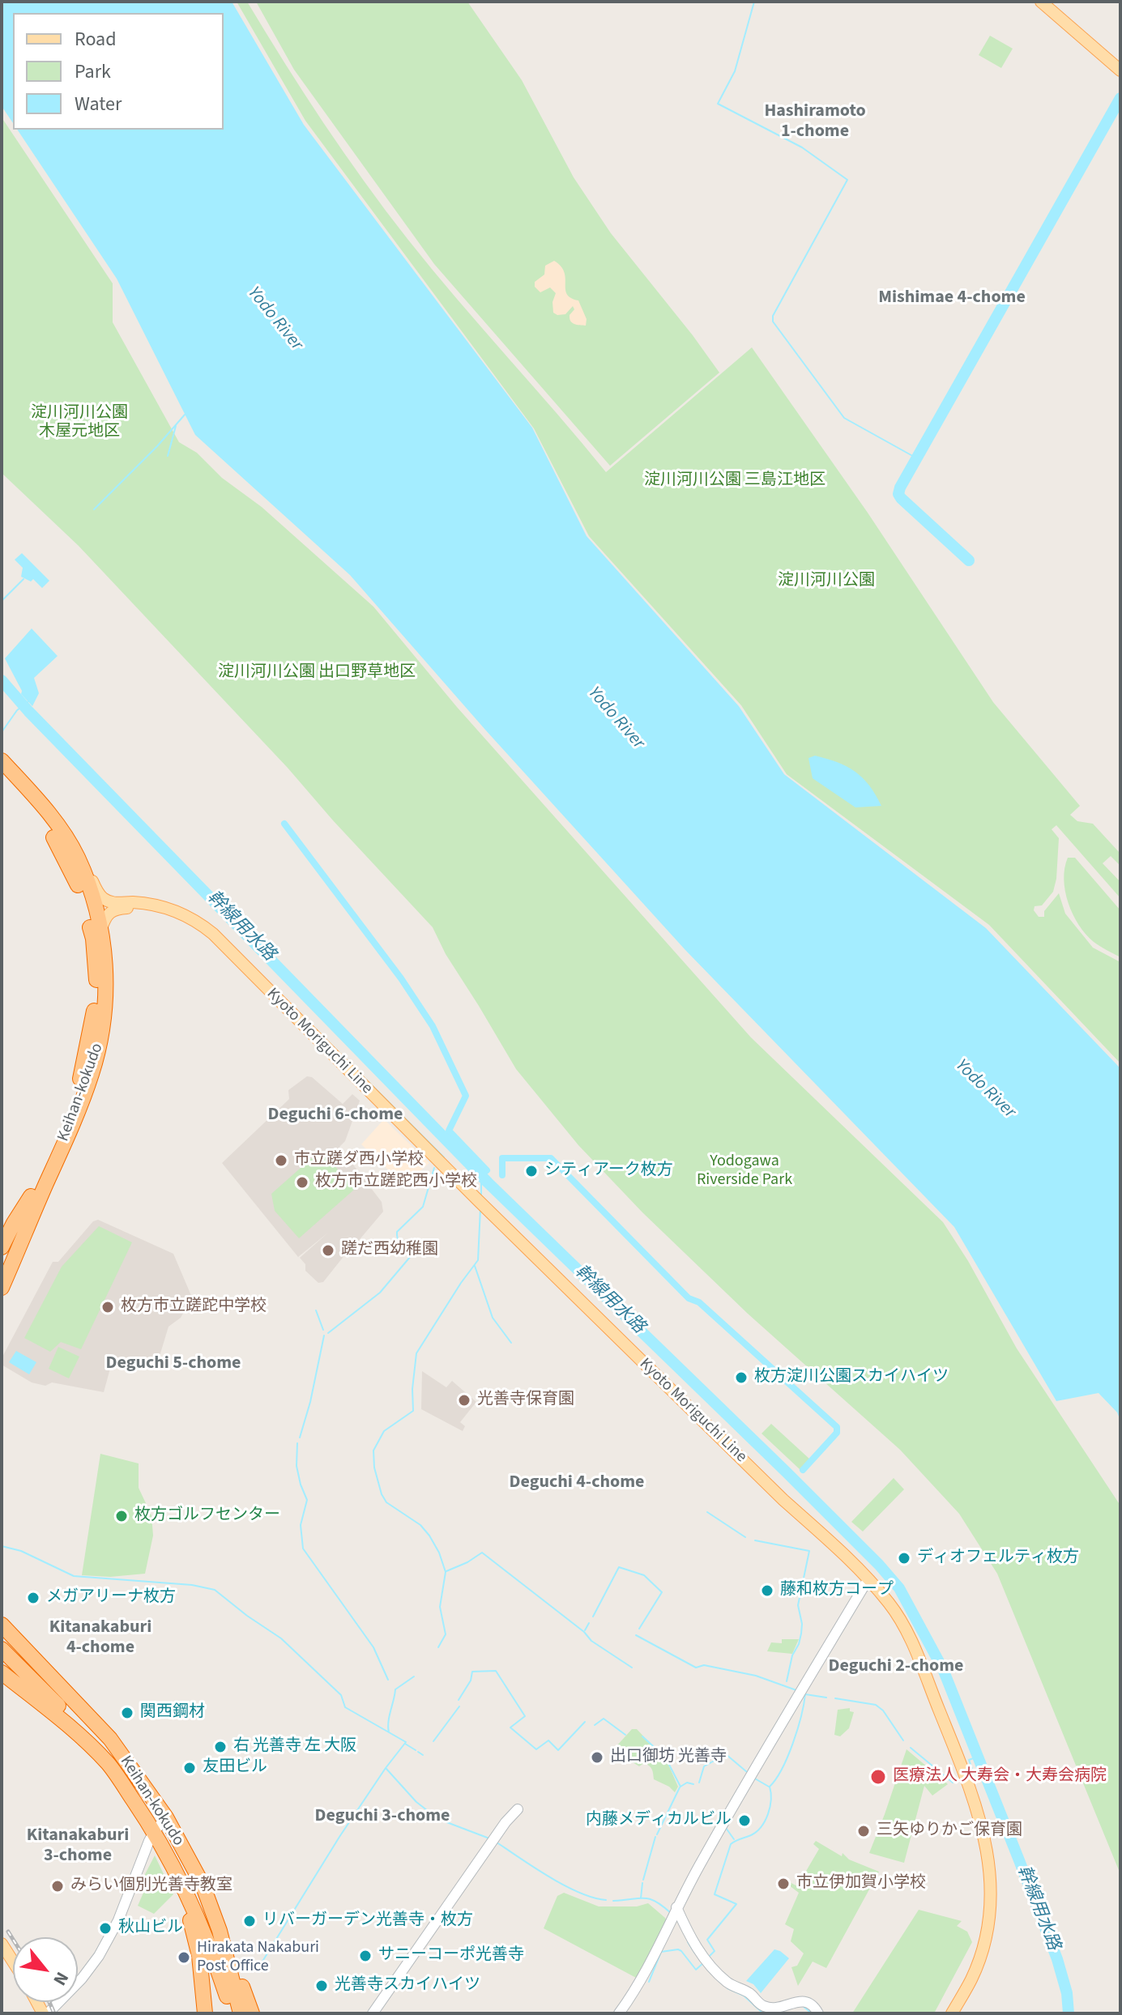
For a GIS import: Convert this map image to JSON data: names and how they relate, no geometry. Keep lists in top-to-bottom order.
{
  "streets": {
    "highway": ["Keihan-kokudo"],
    "main road": ["Kyoto Moriguchi Line"]
  },
  "crossings": [
    ["Kyoto Moriguchi Line", "Keihan-kokudo"]
  ],
  "districts": [
    "Hashiramoto 1-chome",
    "Mishimae 4-chome",
    "Deguchi 6-chome",
    "Deguchi 5-chome",
    "Deguchi 4-chome",
    "Kitanakaburi 4-chome",
    "Deguchi 2-chome",
    "Deguchi 3-chome",
    "Kitanakaburi 3-chome"
  ],
  "water": ["Yodo River", "幹線用水路"],
  "parks": [
    "淀川河川公園 木屋元地区",
    "淀川河川公園 三島江地区",
    "淀川河川公園",
    "淀川河川公園 出口野草地区",
    "Yodogawa Riverside Park"
  ],
  "places": [
    "市立蹉ダ西小学校",
    "シティアーク枚方",
    "枚方市立蹉跎西小学校",
    "蹉だ西幼稚園",
    "枚方市立蹉跎中学校",
    "枚方淀川公園スカイハイツ",
    "光善寺保育園",
    "枚方ゴルフセンター",
    "ディオフェルティ枚方",
    "藤和枚方コープ",
    "メガアリーナ枚方",
    "関西鋼材",
    "右 光善寺 左 大阪",
    "出口御坊 光善寺",
    "友田ビル",
    "医療法人 大寿会・大寿会病院",
    "内藤メディカルビル",
    "三矢ゆりかご保育園",
    "市立伊加賀小学校",
    "みらい個別光善寺教室",
    "リバーガーデン光善寺・枚方",
    "秋山ビル",
    "サニーコーポ光善寺",
    "Hirakata Nakaburi Post Office",
    "光善寺スカイハイツ"
  ],
  "legend": ["Road", "Park", "Water"],
  "north": "bottom right"
}
